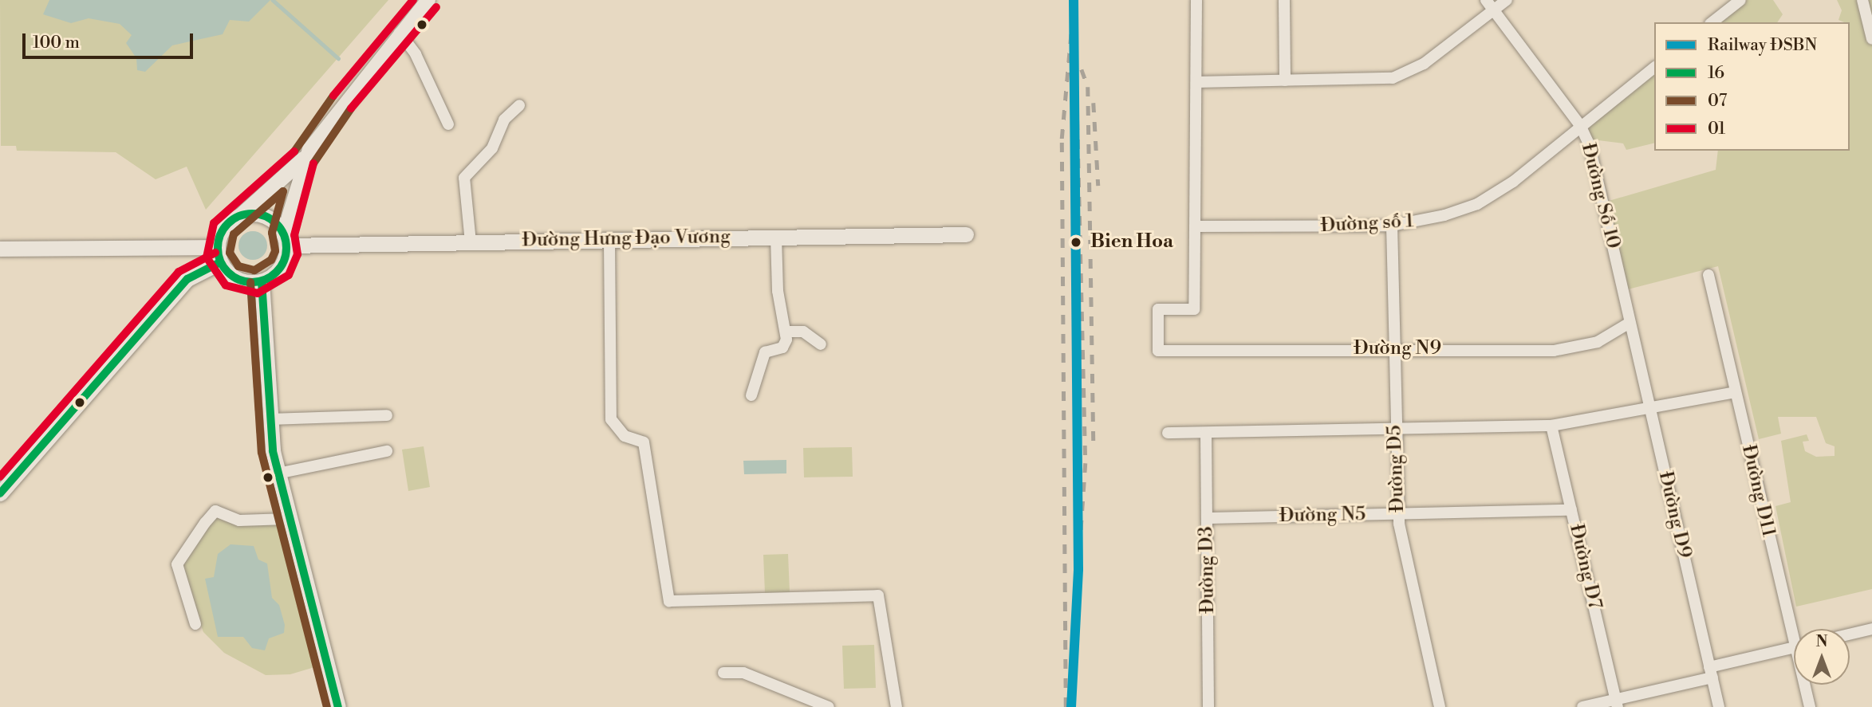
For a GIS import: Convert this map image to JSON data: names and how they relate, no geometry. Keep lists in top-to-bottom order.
{
  "streets": {
    "main road": ["Đường Hưng Đạo Vương"],
    "street": [
      "Đường Số 10",
      "Đường số 1",
      "Đường N9",
      "Đường D5",
      "Đường D11",
      "Đường D9",
      "Đường N5",
      "Đường D7",
      "Đường D3"
    ]
  },
  "crossings": [
    ["Đường Số 10", "Đường số 1"],
    ["Đường Số 10", "Đường N9"],
    ["Đường Số 10", "Đường D9"],
    ["Đường số 1", "Đường N9"],
    ["Đường số 1", "Đường D5"],
    ["Đường N9", "Đường D5"],
    ["Đường N9", "Đường D9"],
    ["Đường D5", "Đường N5"],
    ["Đường N5", "Đường D7"],
    ["Đường N5", "Đường D3"]
  ],
  "places": ["Bien Hoa"],
  "lines": [
    "rail line ĐSBN",
    "transit line 01",
    "transit line 07",
    "transit line 16"
  ],
  "legend": [
    "Railway ĐSBN",
    "16",
    "07",
    "01"
  ],
  "scale_bar": "100 m",
  "north": "top"
}
